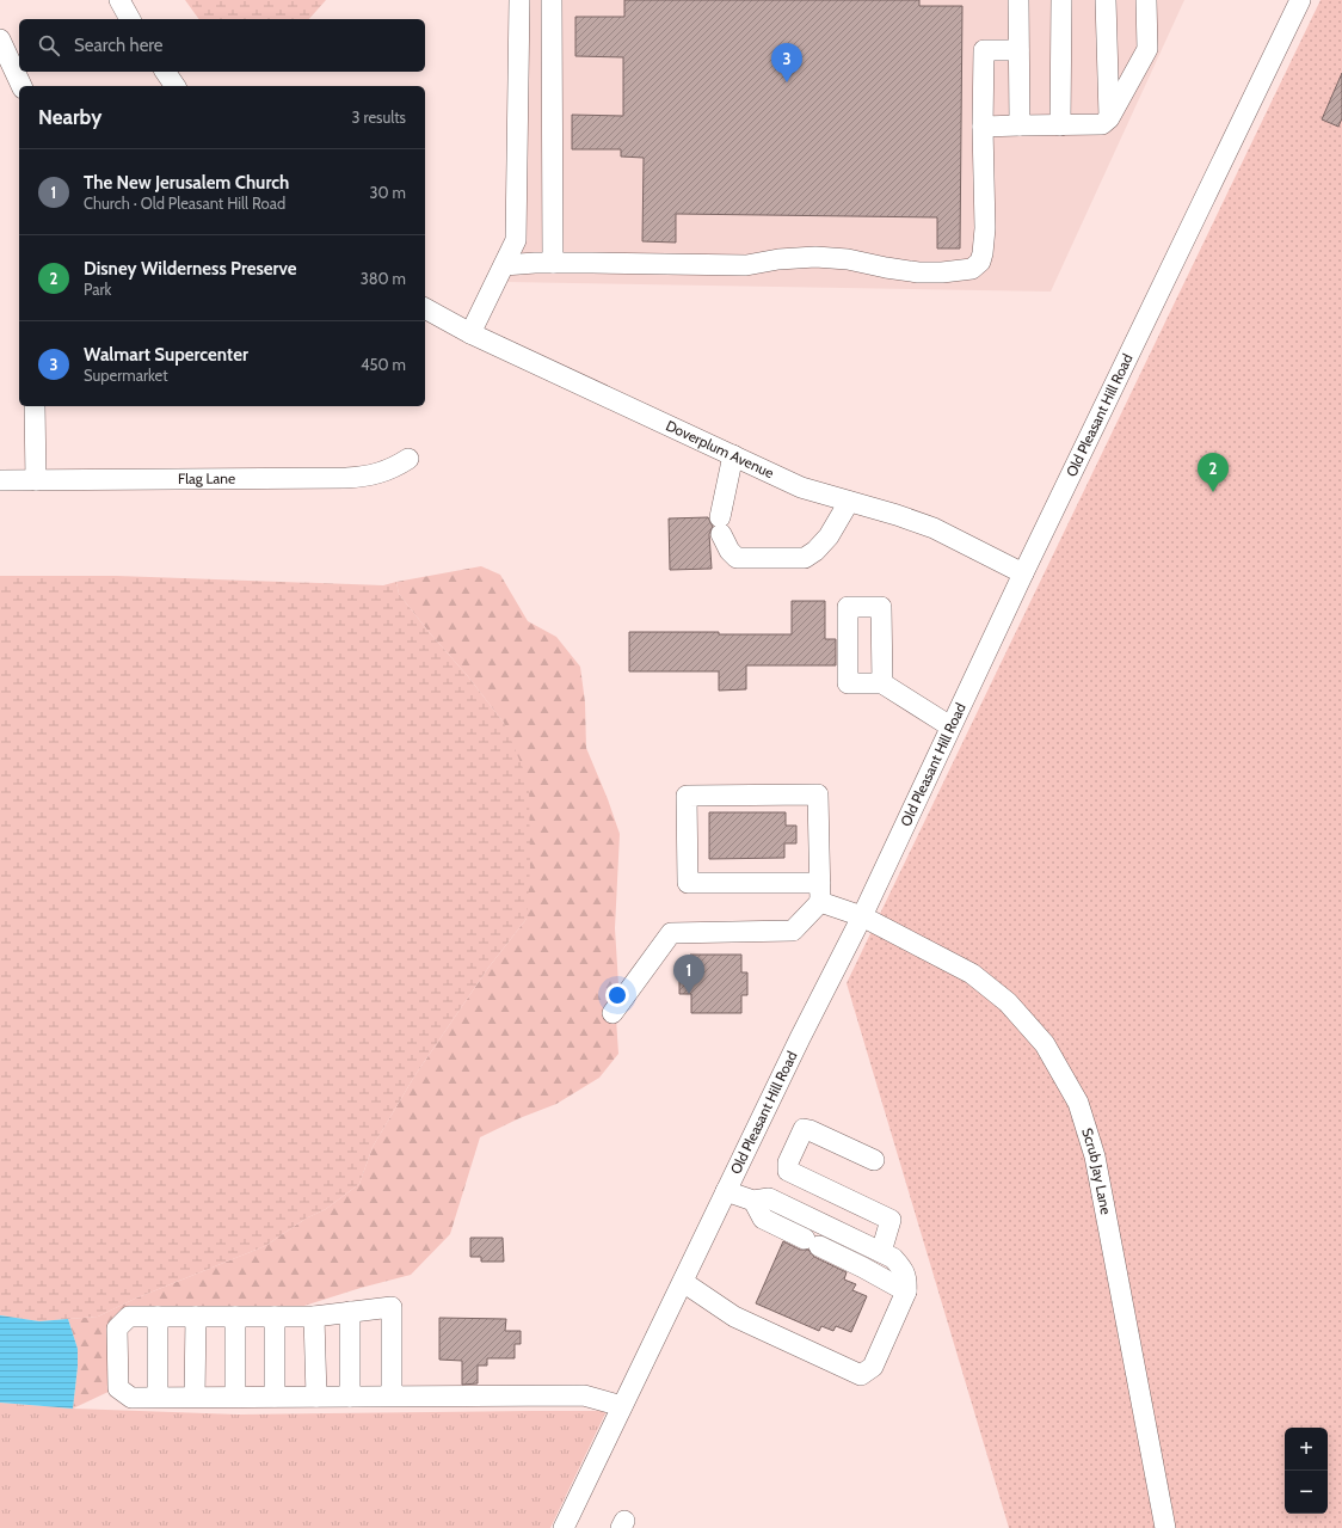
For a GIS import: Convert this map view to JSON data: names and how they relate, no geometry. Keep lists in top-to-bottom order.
{
  "streets": {
    "street": [
      "Old Pleasant Hill Road",
      "Doverplum Avenue",
      "Flag Lane",
      "Scrub Jay Lane"
    ]
  },
  "crossings": [
    ["Old Pleasant Hill Road", "Doverplum Avenue"],
    ["Old Pleasant Hill Road", "Scrub Jay Lane"]
  ],
  "page": {
    "search": "Search here",
    "pins": ["3", "2", "1"],
    "heading": ["Nearby", "3 results"],
    "list": [
      {
        "mark": "1",
        "name": "The New Jerusalem Church",
        "note": "Church · Old Pleasant Hill Road",
        "value": "30 m"
      },
      {
        "mark": "2",
        "name": "Disney Wilderness Preserve",
        "note": "Park",
        "value": "380 m"
      },
      {
        "mark": "3",
        "name": "Walmart Supercenter",
        "note": "Supermarket",
        "value": "450 m"
      }
    ],
    "map_buttons": ["+", "−"]
  }
}
